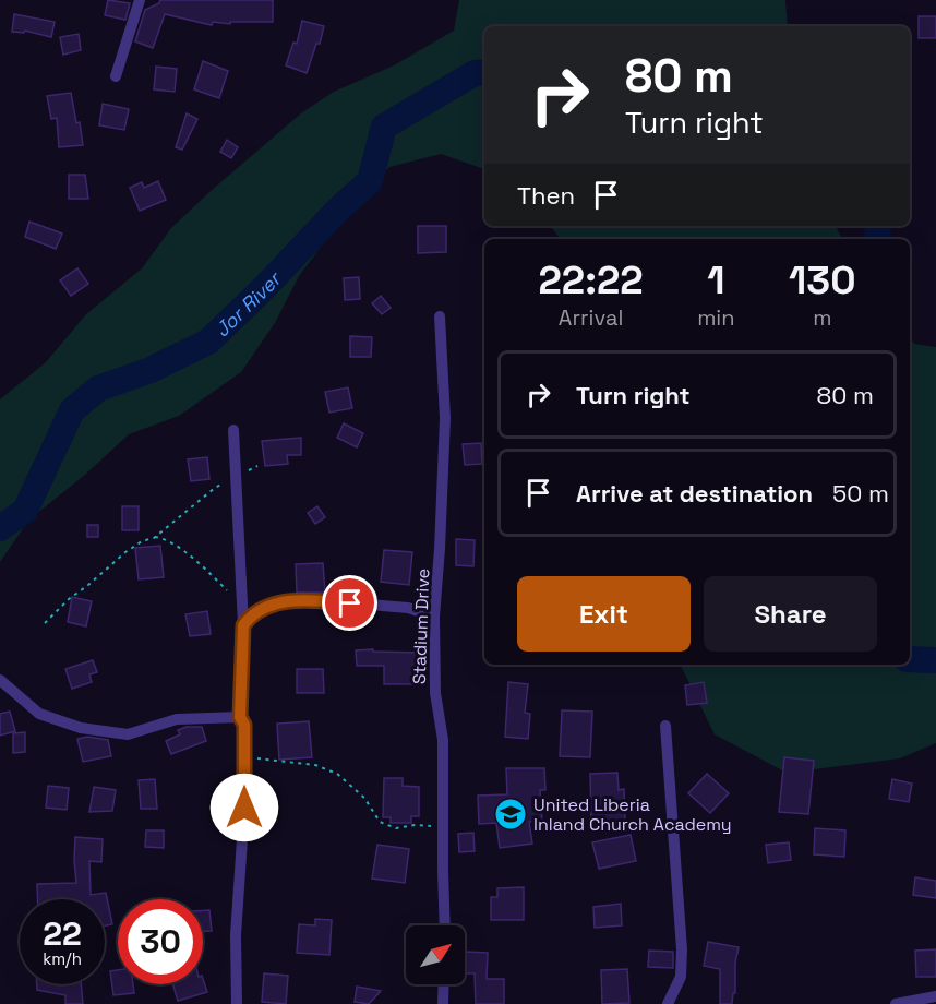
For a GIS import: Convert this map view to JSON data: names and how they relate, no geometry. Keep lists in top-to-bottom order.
{
  "streets": {
    "street": ["Stadium Drive"]
  },
  "water": ["Jor River"],
  "places": {
    "school or university": ["United Liberia Inland Church Academy"]
  },
  "north": "top right",
  "page": {
    "turn": ["80 m", "Turn right"],
    "then": "Then",
    "eta": [
      "22:22",
      "Arrival",
      "1",
      "min",
      "130",
      "m"
    ],
    "list": [
      {
        "name": "Turn right",
        "value": "80 m"
      },
      {
        "name": "Arrive at destination",
        "value": "50 m"
      }
    ],
    "buttons": ["Exit", "Share"],
    "speed": "22 km/h",
    "limit": "30"
  }
}
